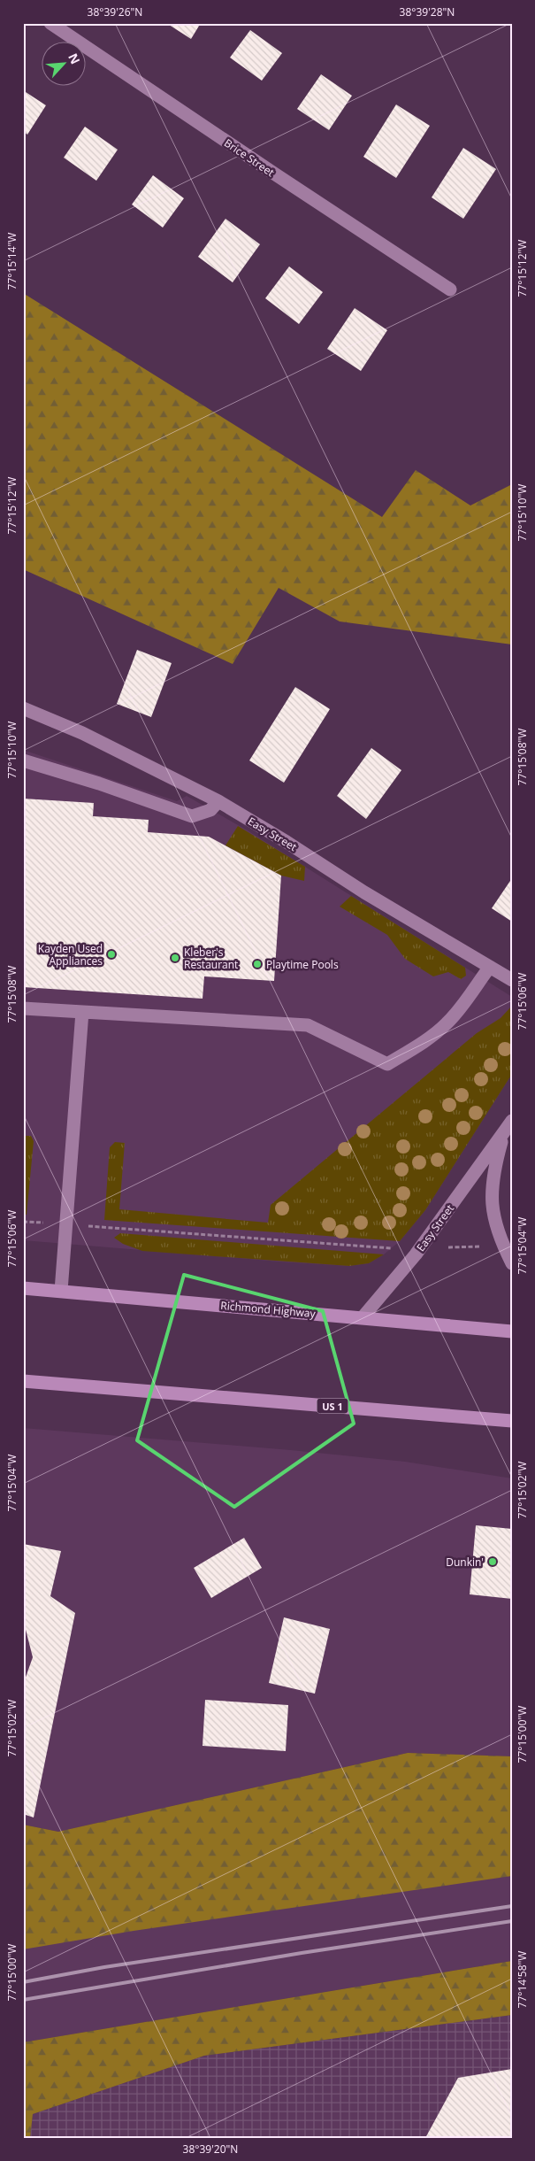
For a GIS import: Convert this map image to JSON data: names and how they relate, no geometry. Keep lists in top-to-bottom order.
{
  "streets": {
    "main road": ["Richmond Highway", "US 1"],
    "street": ["Brice Street", "Easy Street"]
  },
  "crossings": [
    ["Easy Street", "Richmond Highway"]
  ],
  "places": [
    "Kayden Used Appliances",
    "Kleber's Restaurant",
    "Playtime Pools",
    "Dunkin'"
  ],
  "north": "top right",
  "coordinates": [
    "38°39'26\"N",
    "38°39'28\"N",
    "77°15'14\"W",
    "77°15'12\"W",
    "77°15'10\"W",
    "77°15'08\"W",
    "77°15'06\"W",
    "77°15'04\"W",
    "77°15'02\"W",
    "77°15'00\"W",
    "77°14'58\"W",
    "38°39'20\"N"
  ]
}
